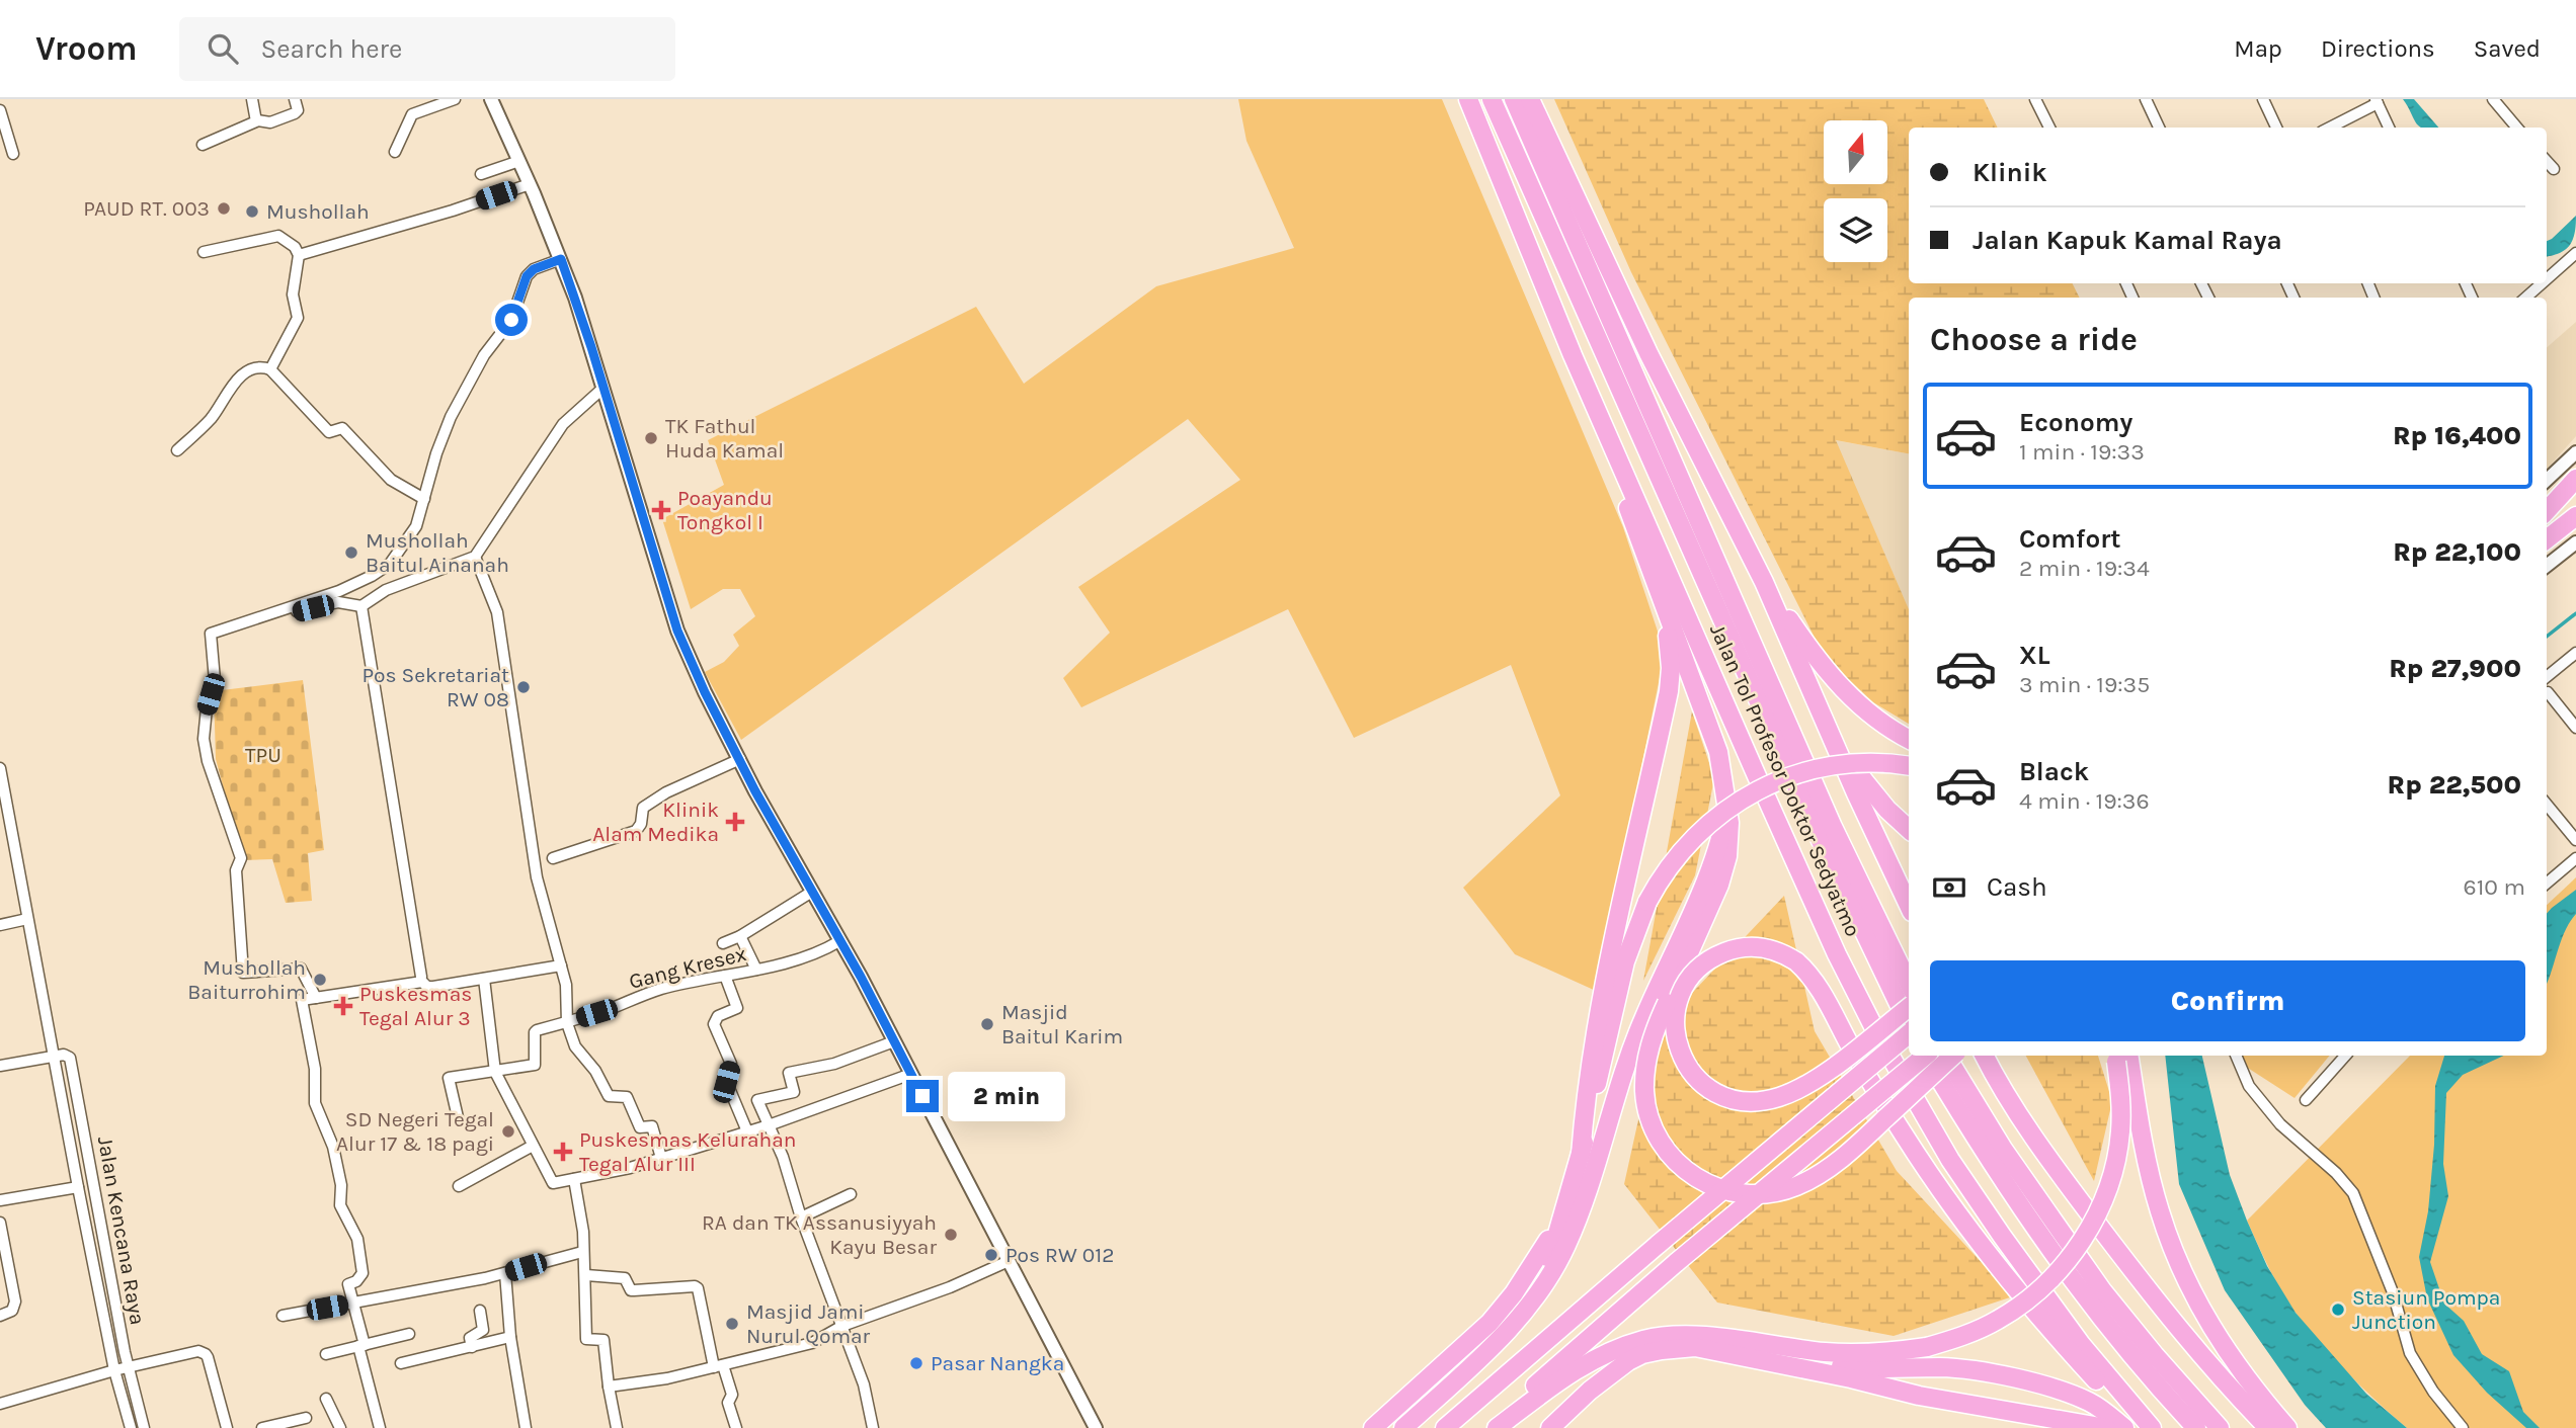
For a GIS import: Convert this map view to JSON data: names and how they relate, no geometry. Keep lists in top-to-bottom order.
{
  "streets": {
    "highway": ["Jalan Tol Profesor Doktor Sedyatmo"],
    "street": ["Gang Kresex", "Jalan Kencana Raya"]
  },
  "parks": ["TPU"],
  "places": {
    "other": [
      "PAUD RT. 003",
      "Mushollah",
      "TK Fathul Huda Kamal",
      "Mushollah Baitul Ainanah",
      "Pos Sekretariat RW 08",
      "Mushollah Baiturrohim",
      "Masjid Baitul Karim",
      "SD Negeri Tegal Alur 17 & 18 pagi",
      "RA dan TK Assanusiyyah Kayu Besar",
      "Pos RW 012",
      "Stasiun Pompa Junction",
      "Masjid Jami Nurul Qomar",
      "Pasar Nangka"
    ],
    "health": [
      "Poayandu Tongkol I",
      "Klinik Alam Medika",
      "Puskesmas Tegal Alur 3",
      "Puskesmas Kelurahan Tegal Alur III"
    ]
  },
  "north": "top",
  "page": {
    "header": "Vroom",
    "search": "Search here",
    "nav": ["Map", "Directions", "Saved"],
    "banner": ["Klinik", "Jalan Kapuk Kamal Raya"],
    "heading": "Choose a ride",
    "list": [
      {
        "name": "Economy",
        "note": "1 min · 19:33",
        "value": "Rp 16,400"
      },
      {
        "name": "Comfort",
        "note": "2 min · 19:34",
        "value": "Rp 22,100"
      },
      {
        "name": "XL",
        "note": "3 min · 19:35",
        "value": "Rp 27,900"
      },
      {
        "name": "Black",
        "note": "4 min · 19:36",
        "value": "Rp 22,500"
      }
    ],
    "pay": ["Cash", "610 m"],
    "buttons": "Confirm",
    "bubble": "2 min"
  }
}
